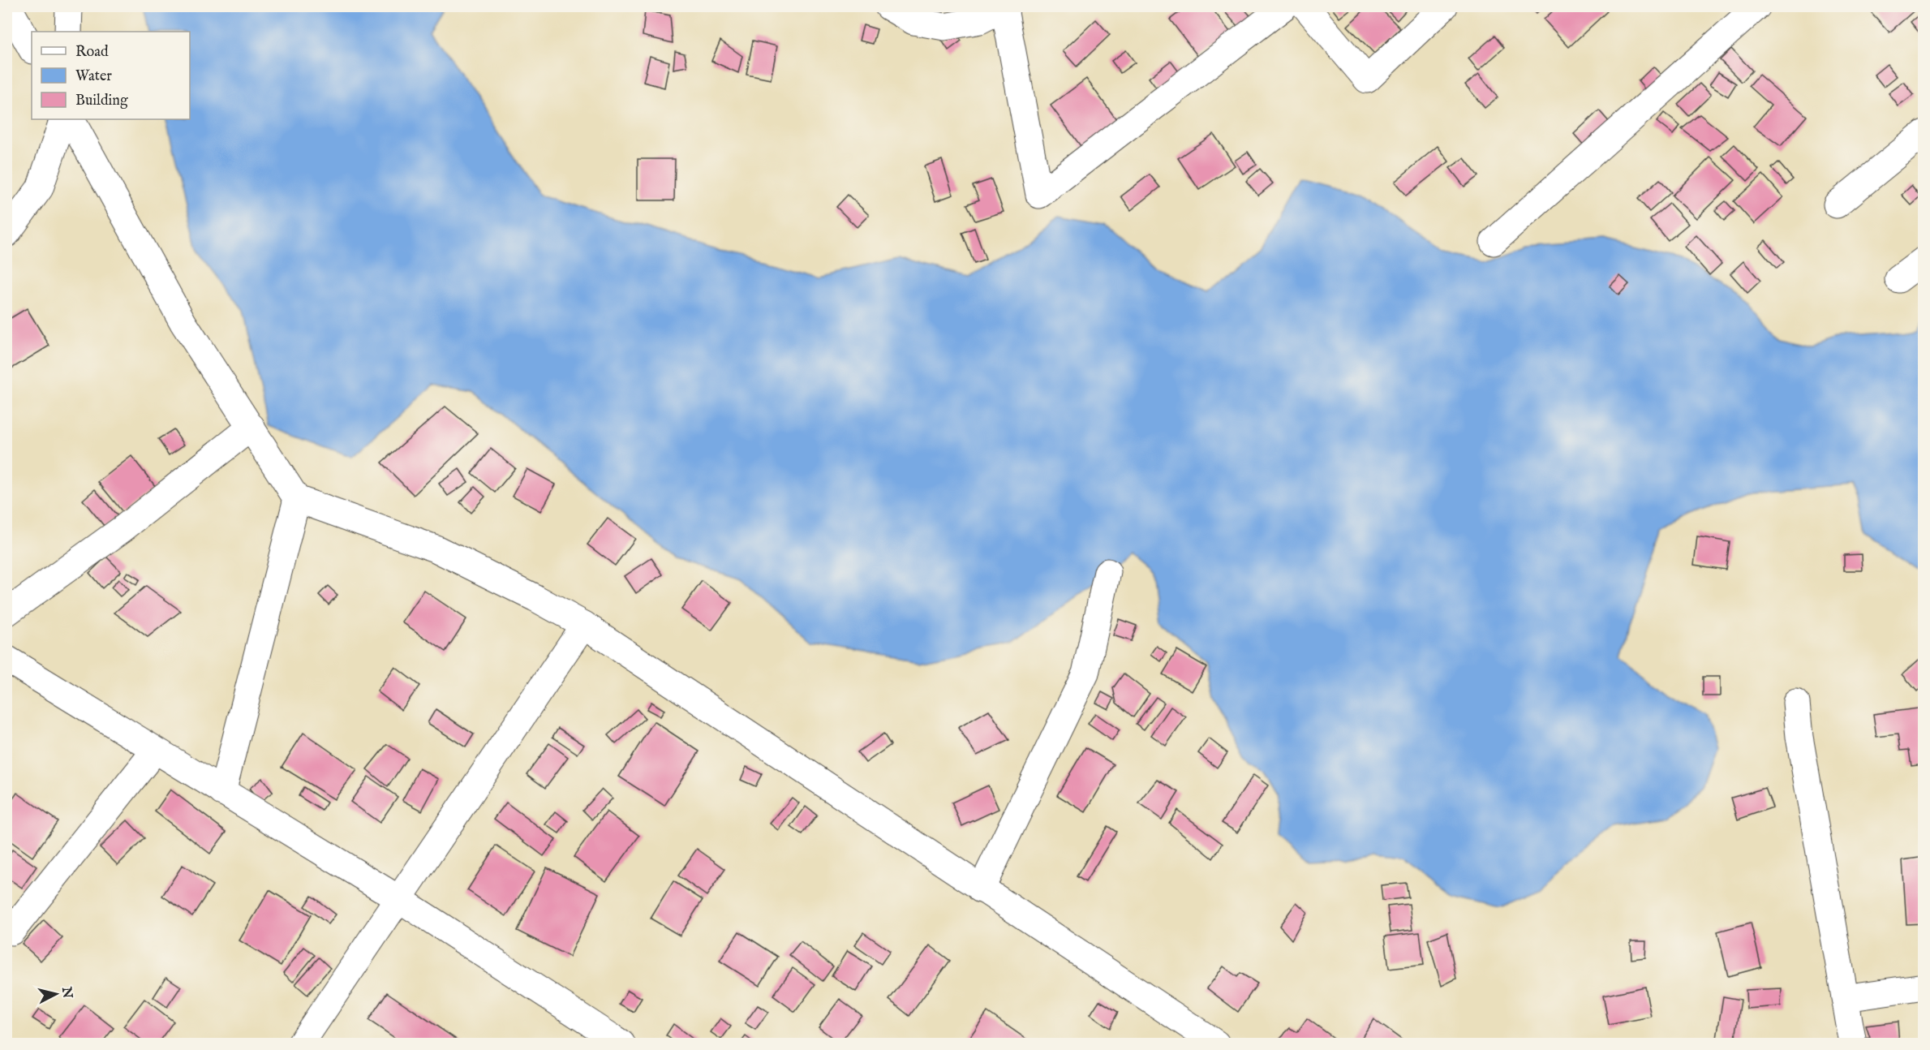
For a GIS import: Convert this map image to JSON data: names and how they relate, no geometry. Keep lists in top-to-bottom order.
{
  "legend": ["Road", "Water", "Building"],
  "north": "right"
}
